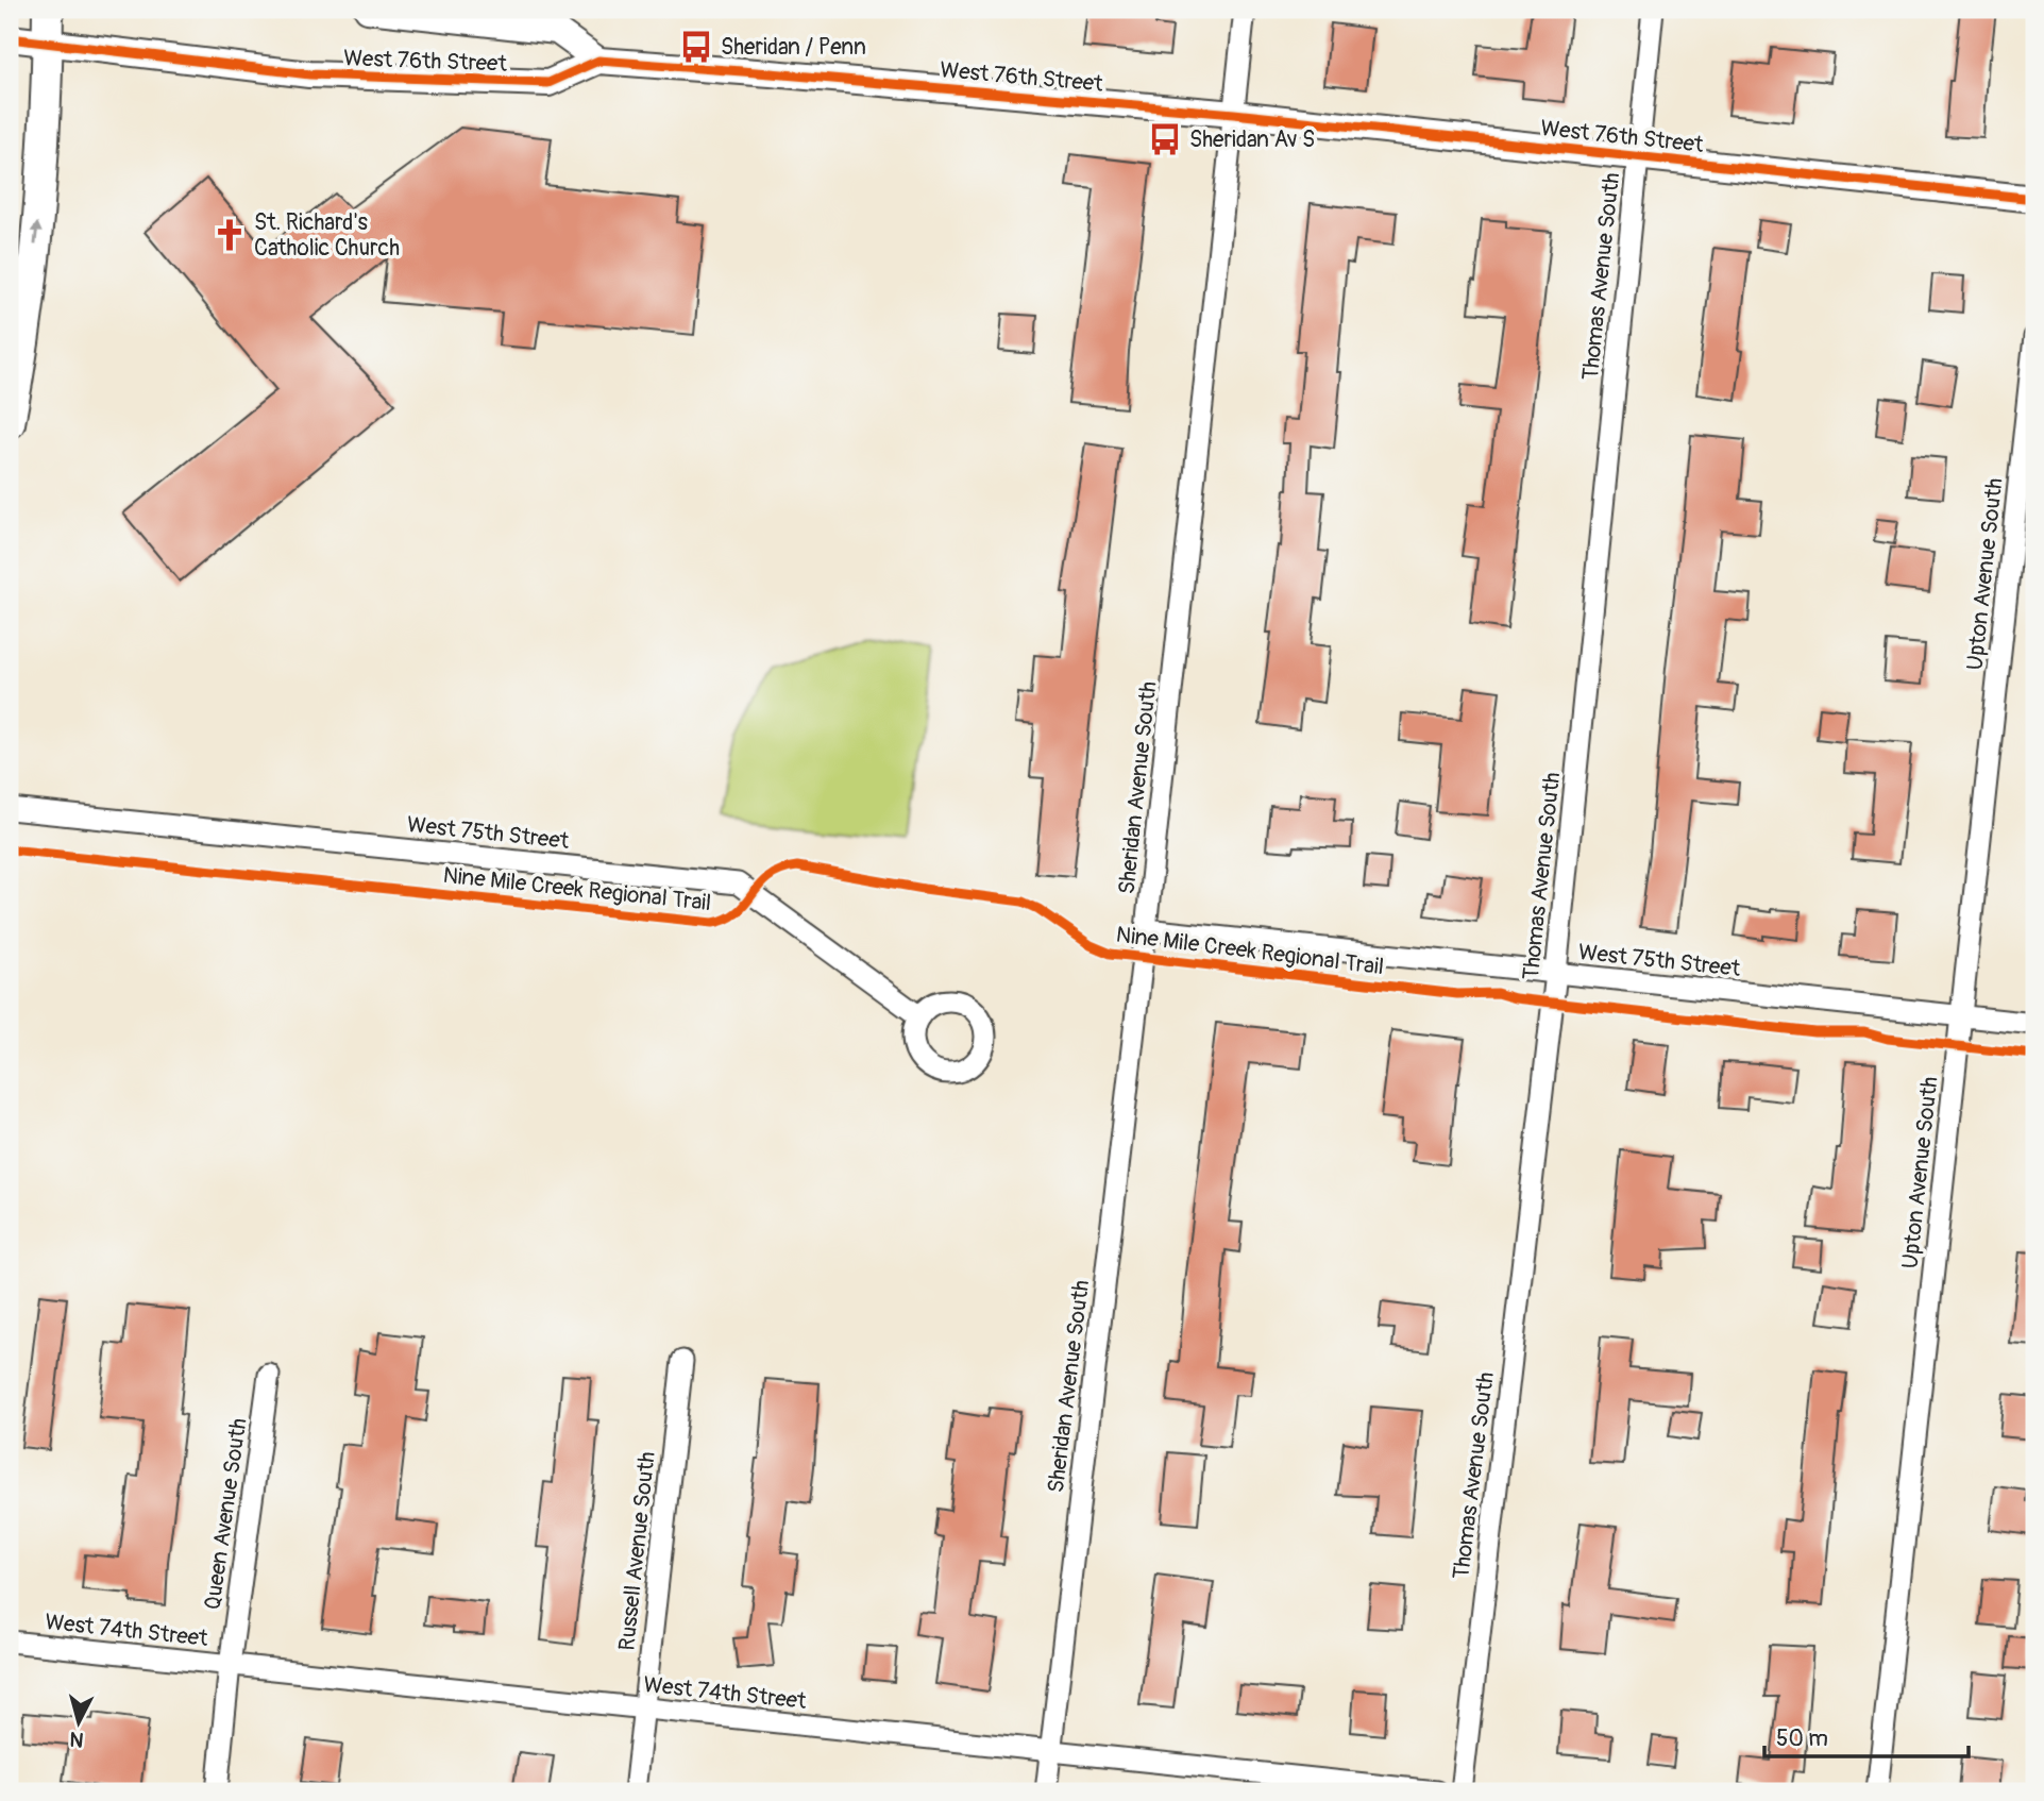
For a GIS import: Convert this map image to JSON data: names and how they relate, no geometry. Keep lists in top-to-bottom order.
{
  "streets": {
    "street": [
      "West 76th Street",
      "Thomas Avenue South",
      "Upton Avenue South",
      "Sheridan Avenue South",
      "West 75th Street",
      "Queen Avenue South",
      "Russell Avenue South",
      "West 74th Street"
    ],
    "cycle path": ["Nine Mile Creek Regional Trail"]
  },
  "crossings": [
    ["West 76th Street", "Thomas Avenue South"],
    ["West 76th Street", "Sheridan Avenue South"],
    ["Thomas Avenue South", "West 75th Street"],
    ["Upton Avenue South", "West 75th Street"],
    ["Sheridan Avenue South", "West 75th Street"],
    ["Sheridan Avenue South", "West 74th Street"],
    ["Queen Avenue South", "West 74th Street"],
    ["Russell Avenue South", "West 74th Street"]
  ],
  "places": {
    "bus stop": ["Sheridan / Penn", "Sheridan Av S"],
    "church": ["St. Richard's Catholic Church"]
  },
  "scale_bar": "50 m",
  "north": "bottom"
}
